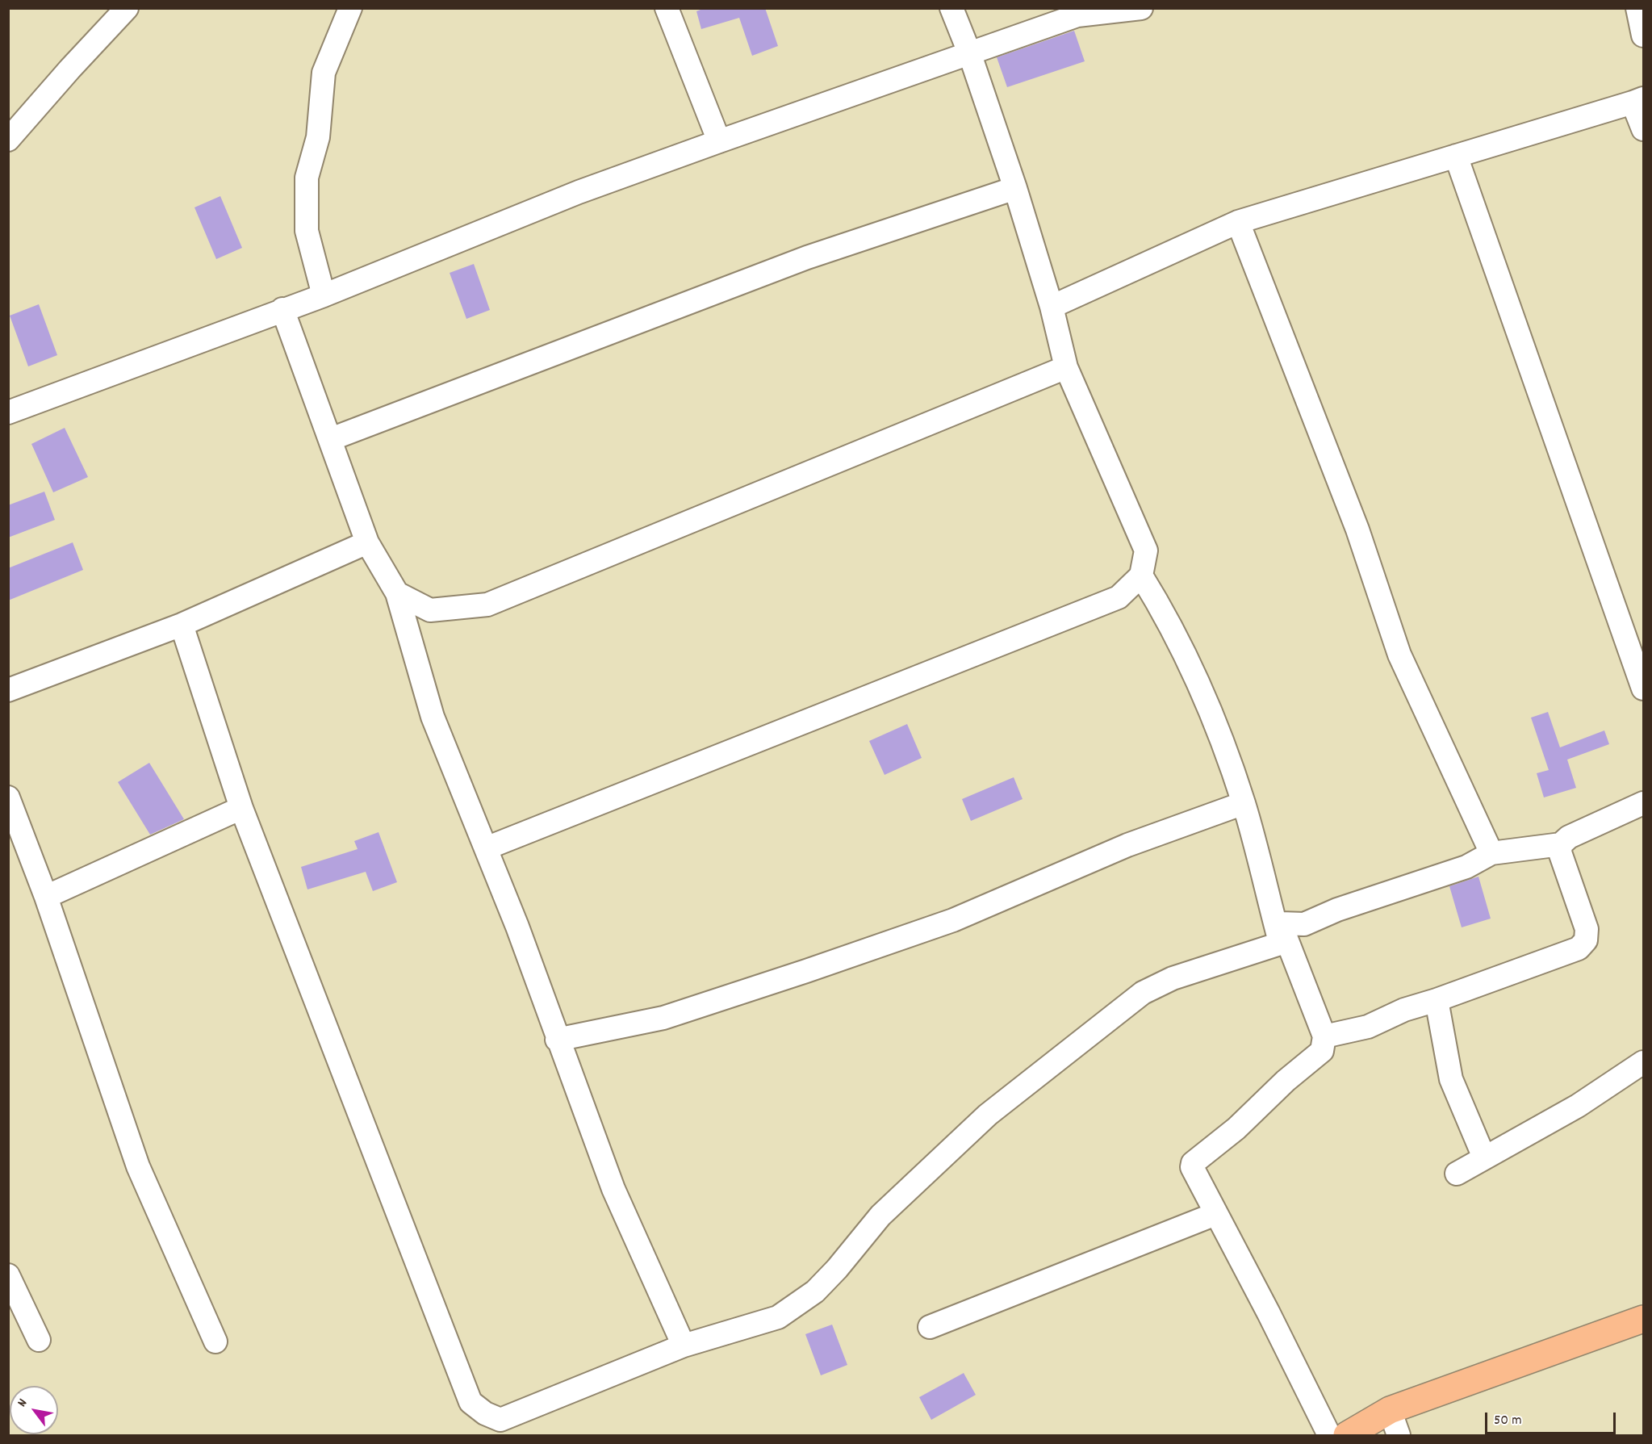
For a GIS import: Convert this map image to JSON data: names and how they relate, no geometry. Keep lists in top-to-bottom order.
{
  "scale_bar": "50 m",
  "north": "top left"
}
